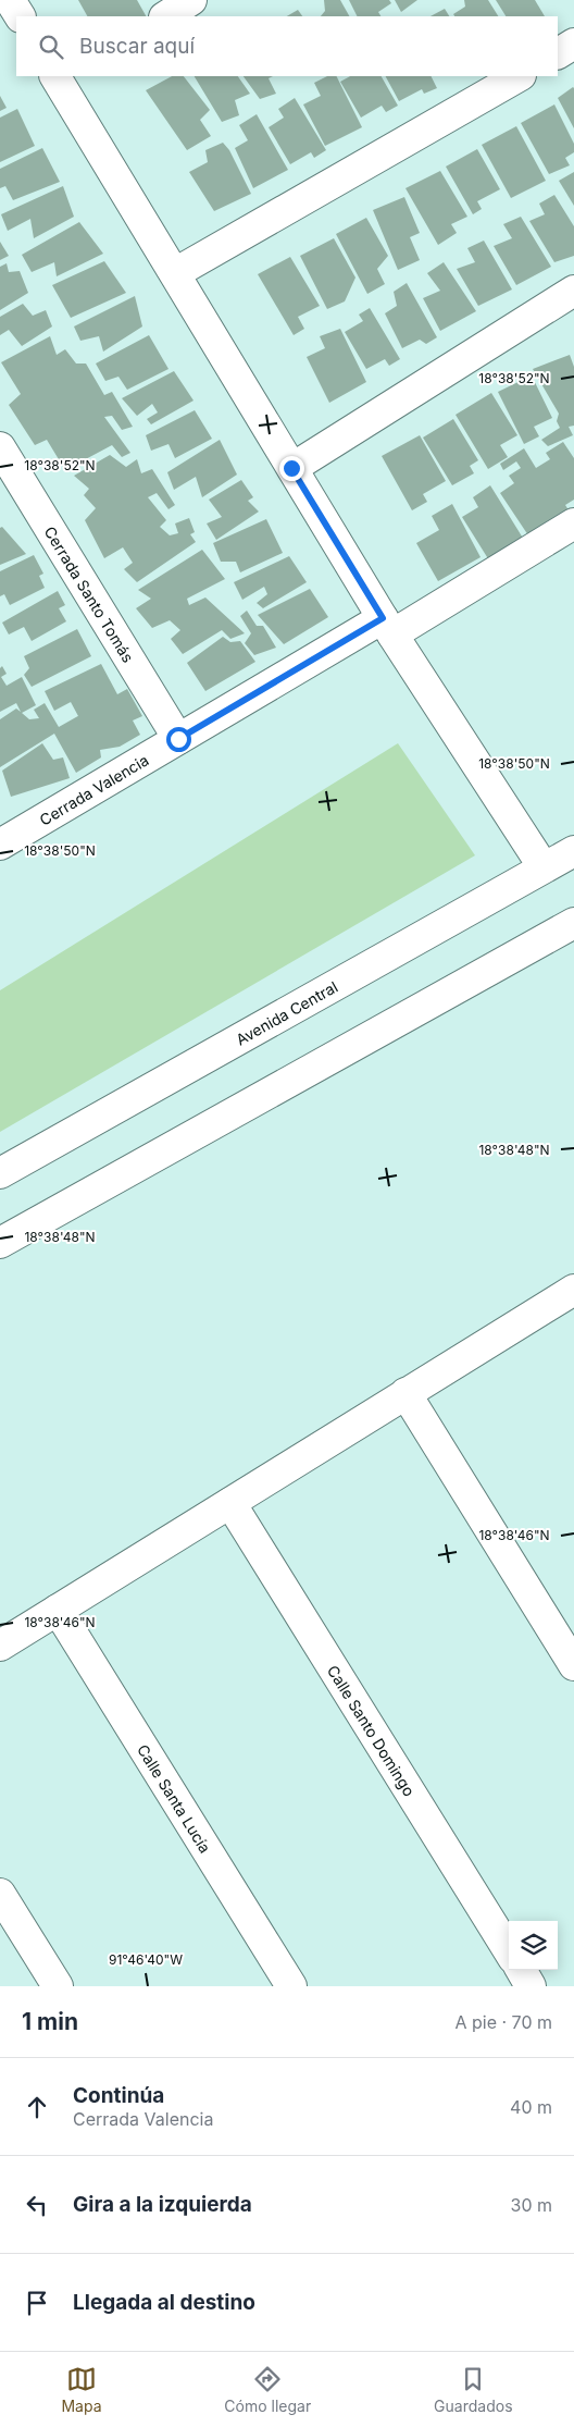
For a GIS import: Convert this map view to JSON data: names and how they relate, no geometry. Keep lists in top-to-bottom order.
{
  "streets": {
    "street": [
      "Cerrada Santo Tomás",
      "Cerrada Valencia",
      "Avenida Central",
      "Calle Santo Domingo",
      "Calle Santa Lucía"
    ]
  },
  "crossings": [
    ["Cerrada Santo Tomás", "Cerrada Valencia"]
  ],
  "page": {
    "search": "Buscar aquí",
    "heading": ["1 min", "A pie · 70 m"],
    "list": [
      ["Continúa", "Cerrada Valencia", "40 m"],
      ["Gira a la izquierda", "30 m"],
      "Llegada al destino"
    ],
    "nav": ["Mapa", "Cómo llegar", "Guardados"]
  },
  "coordinates": [
    "18°38'52\"N",
    "18°38'50\"N",
    "18°38'48\"N",
    "18°38'46\"N",
    "91°46'40\"W"
  ]
}
